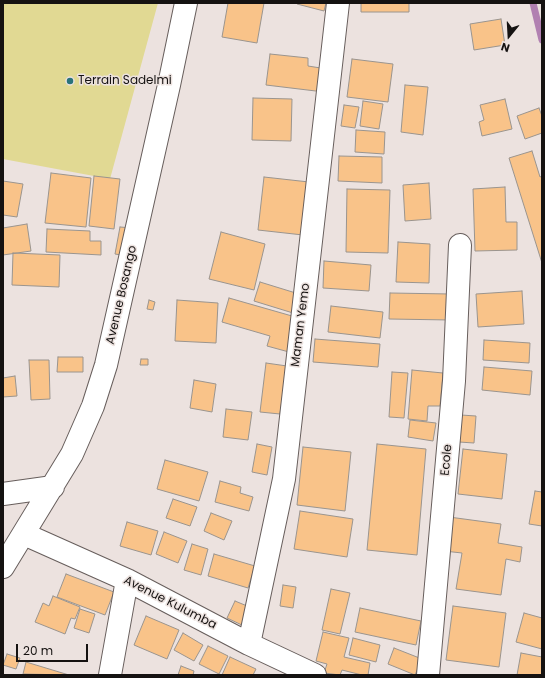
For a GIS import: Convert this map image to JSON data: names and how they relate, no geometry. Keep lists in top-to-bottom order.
{
  "streets": {
    "street": [
      "Avenue Bosango",
      "Maman Yemo",
      "Ecole",
      "Avenue Kulumba"
    ]
  },
  "crossings": [
    ["Avenue Bosango", "Avenue Kulumba"],
    ["Maman Yemo", "Avenue Kulumba"]
  ],
  "places": ["Terrain Sadelmi"],
  "scale_bar": "20 m",
  "north": "bottom"
}
